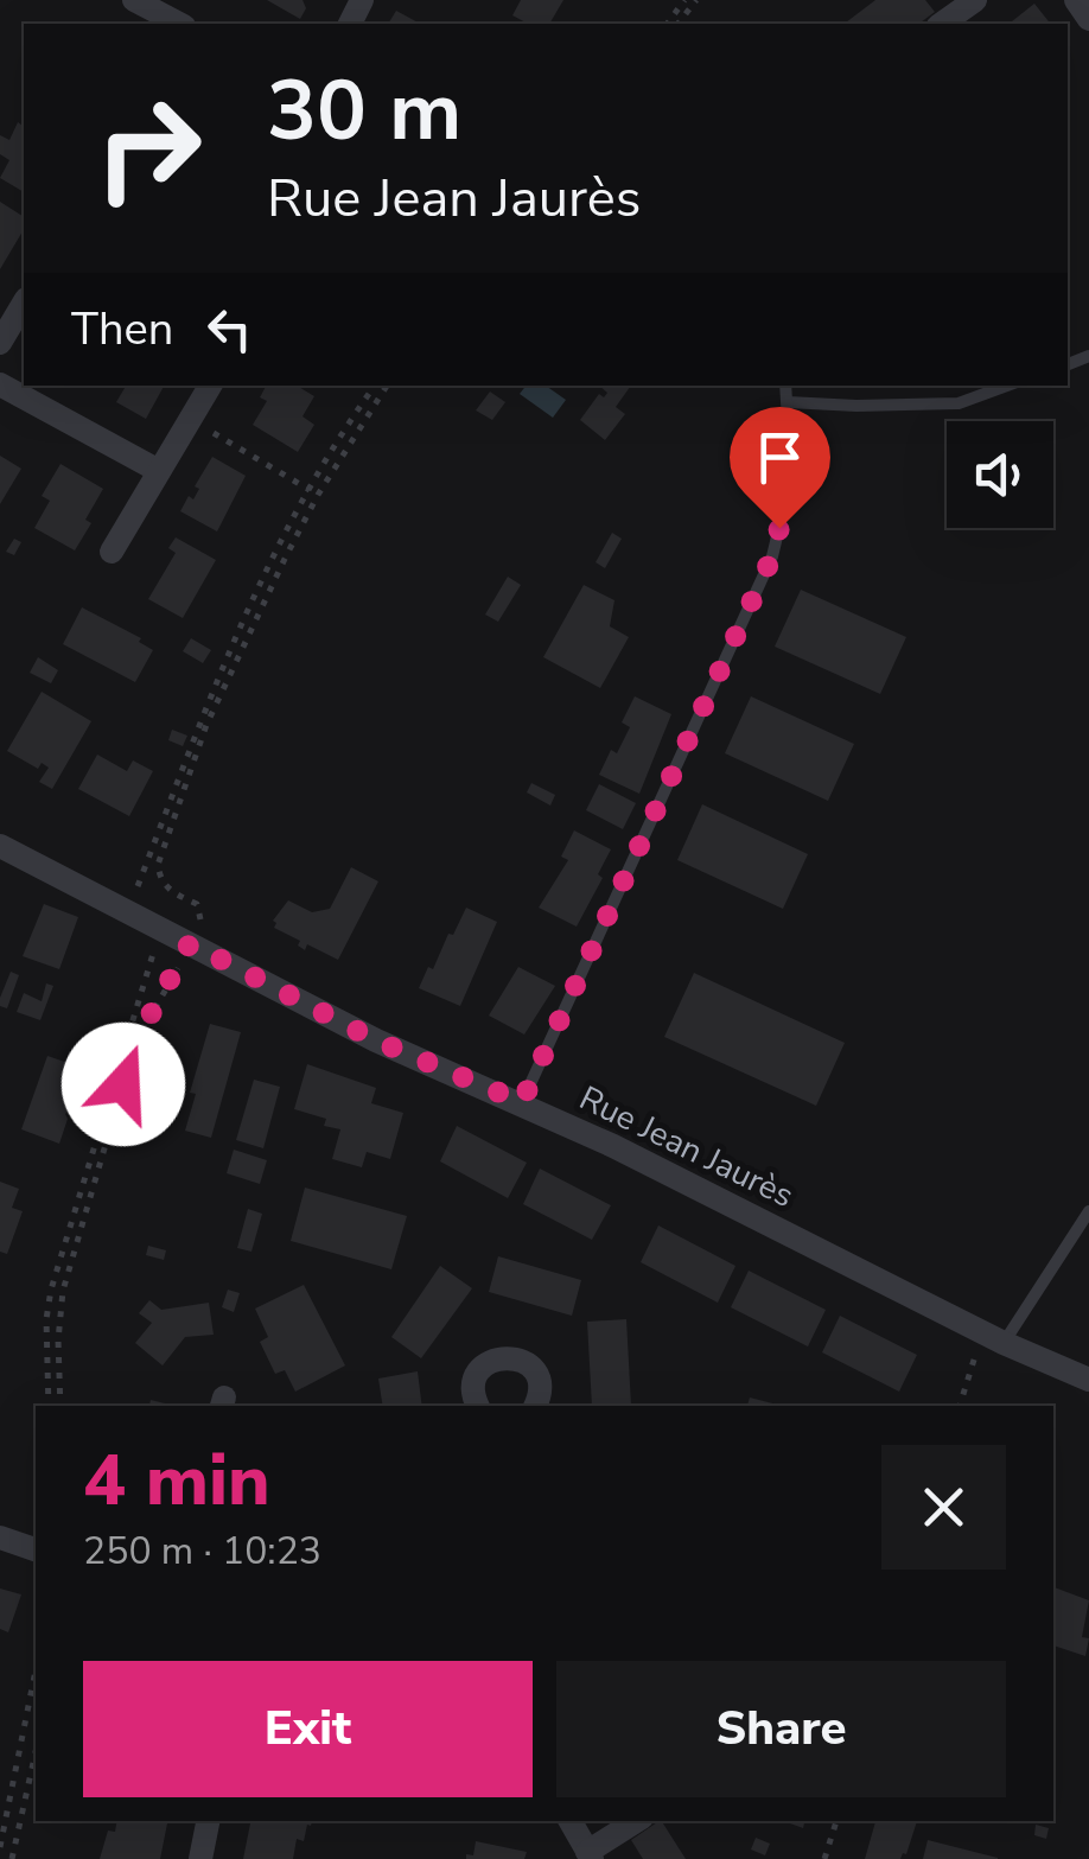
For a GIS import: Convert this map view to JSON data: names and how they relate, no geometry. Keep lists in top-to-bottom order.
{
  "streets": {
    "street": ["Rue Jean Jaurès"]
  },
  "page": {
    "turn": ["30 m", "Rue Jean Jaurès"],
    "then": "Then",
    "heading": ["4 min", "250 m · 10:23"],
    "buttons": ["Exit", "Share"]
  }
}
